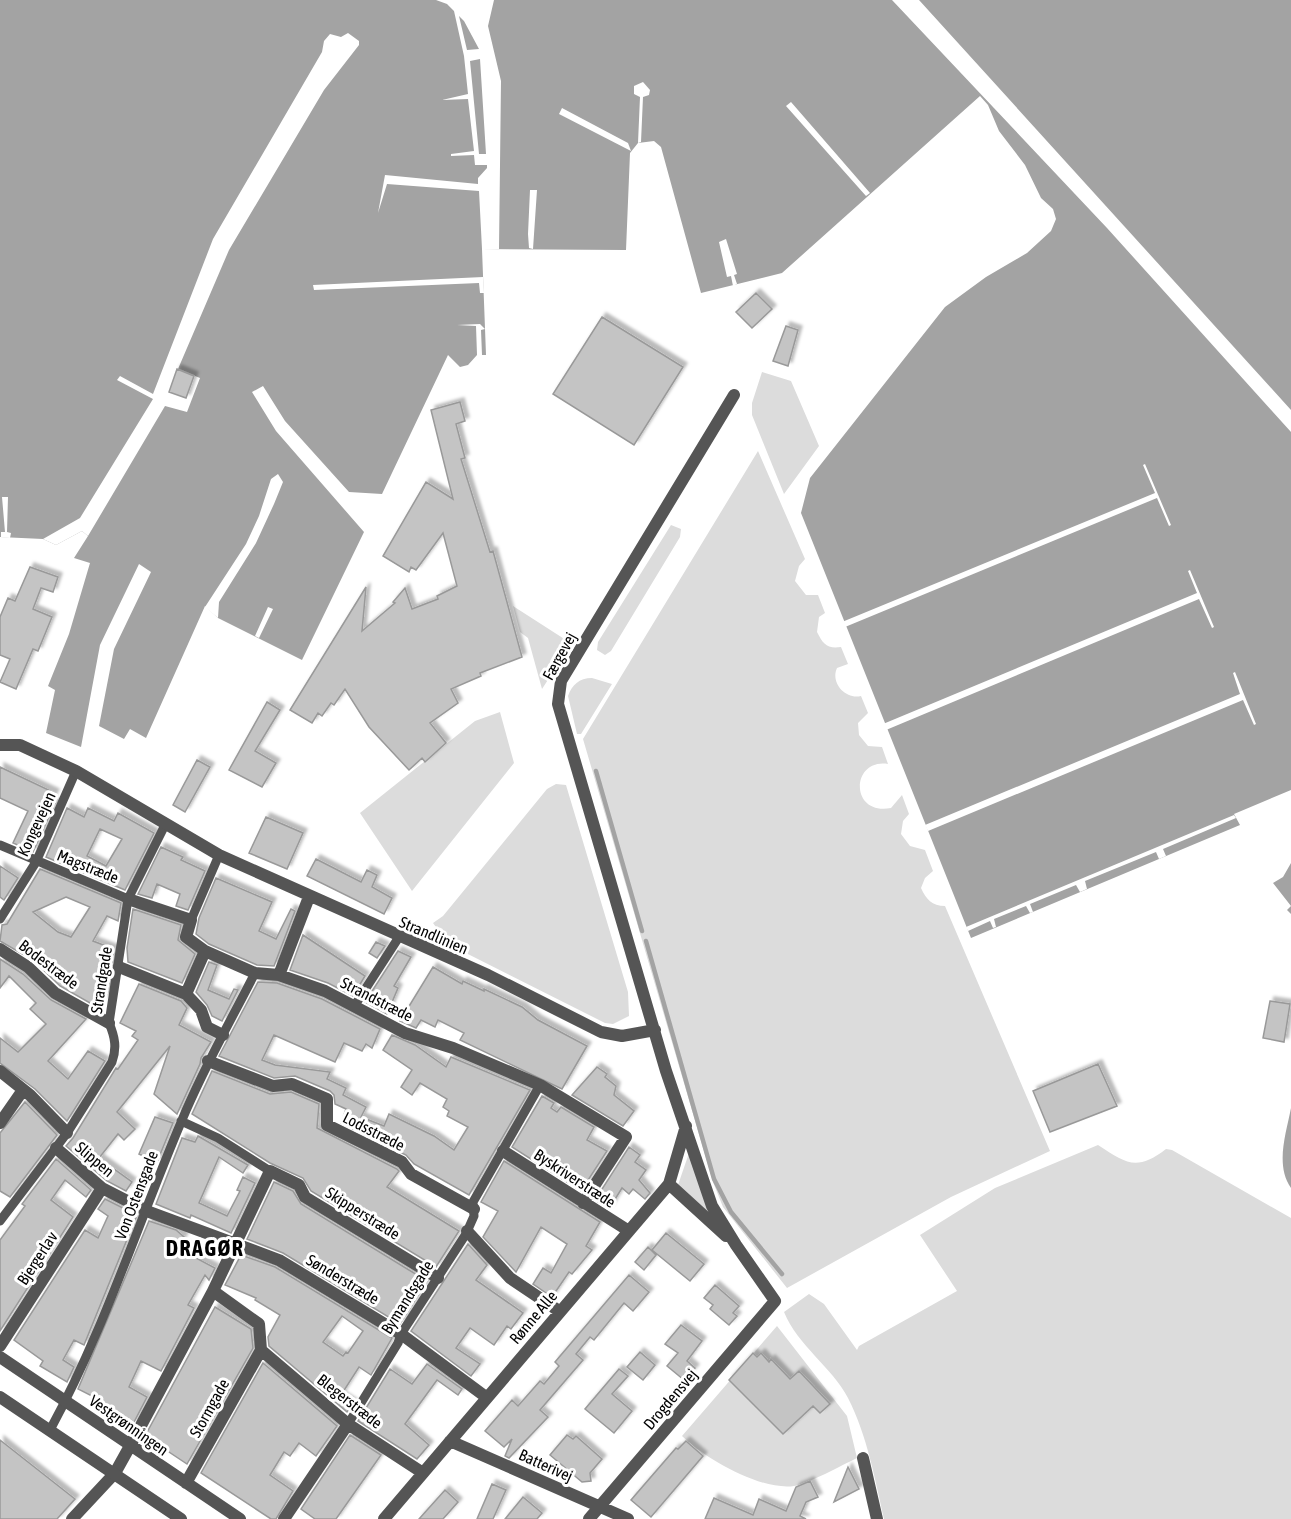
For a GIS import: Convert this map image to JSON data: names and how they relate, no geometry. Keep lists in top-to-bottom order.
{
  "streets": {
    "street": [
      "Færgevej",
      "Kongevejen",
      "Magstræde",
      "Strandlinien",
      "Bodestræde",
      "Strandgade",
      "Strandstræde",
      "Lodsstræde",
      "Slippen",
      "Byskriverstræde",
      "Von Ostensgade",
      "Skipperstræde",
      "Bjergerlav",
      "Sønderstræde",
      "Bymandsgade",
      "Rønne Alle",
      "Drogdensvej",
      "Blegerstræde",
      "Stormgade",
      "Vestgrønningen",
      "Batterivej"
    ]
  },
  "crossings": [
    ["Færgevej", "Strandlinien"],
    ["Kongevejen", "Magstræde"],
    ["Kongevejen", "Strandlinien"],
    ["Magstræde", "Strandgade"],
    ["Strandlinien", "Strandgade"],
    ["Bodestræde", "Strandgade"],
    ["Strandgade", "Slippen"],
    ["Strandstræde", "Byskriverstræde"],
    ["Strandstræde", "Von Ostensgade"],
    ["Strandstræde", "Bymandsgade"],
    ["Lodsstræde", "Von Ostensgade"],
    ["Lodsstræde", "Bymandsgade"],
    ["Slippen", "Von Ostensgade"],
    ["Slippen", "Bjergerlav"],
    ["Slippen", "Sønderstræde"],
    ["Byskriverstræde", "Bymandsgade"],
    ["Byskriverstræde", "Rønne Alle"],
    ["Von Ostensgade", "Skipperstræde"],
    ["Von Ostensgade", "Vestgrønningen"],
    ["Skipperstræde", "Bymandsgade"],
    ["Sønderstræde", "Bymandsgade"],
    ["Sønderstræde", "Rønne Alle"],
    ["Bymandsgade", "Blegerstræde"],
    ["Rønne Alle", "Blegerstræde"],
    ["Rønne Alle", "Batterivej"],
    ["Drogdensvej", "Batterivej"],
    ["Blegerstræde", "Stormgade"],
    ["Stormgade", "Vestgrønningen"]
  ],
  "districts": ["DRAGØR"]
}
